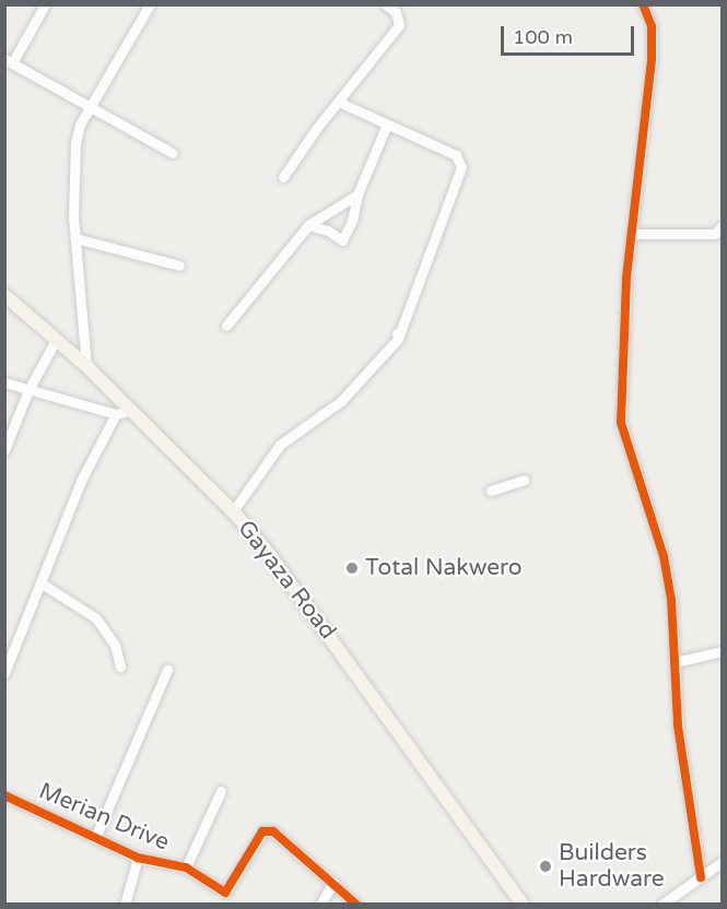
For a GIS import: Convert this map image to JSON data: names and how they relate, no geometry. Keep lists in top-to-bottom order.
{
  "streets": {
    "main road": ["Gayaza Road"],
    "street": ["Merian Drive"]
  },
  "places": ["Total Nakwero", "Builders Hardware"],
  "scale_bar": "100 m"
}
